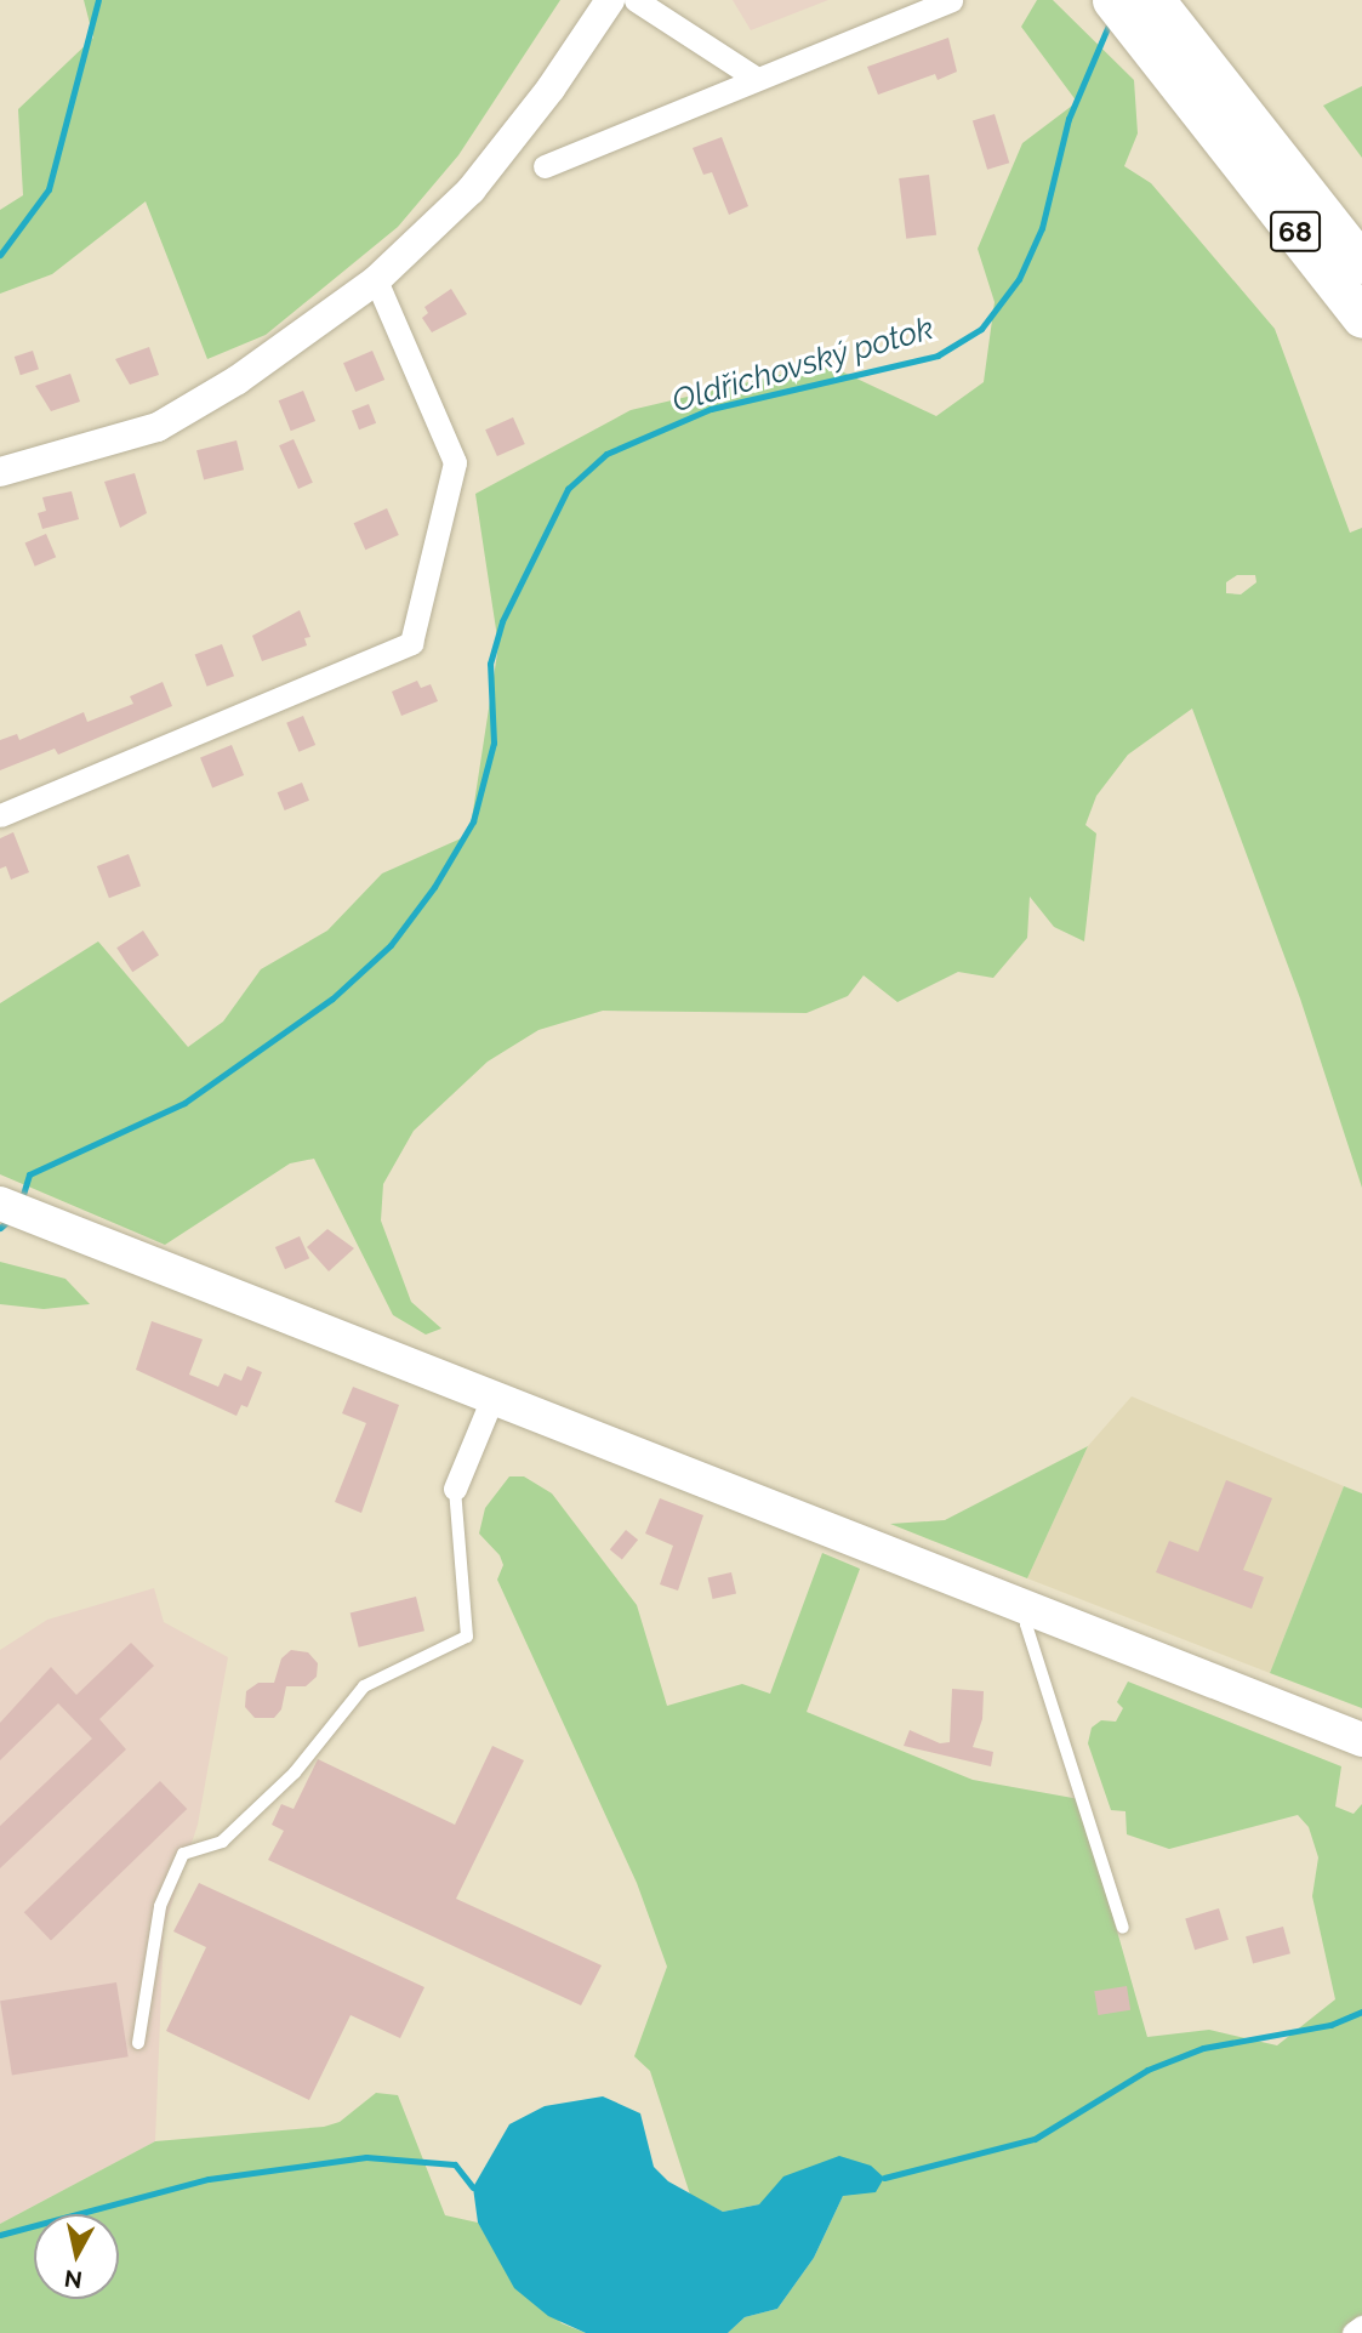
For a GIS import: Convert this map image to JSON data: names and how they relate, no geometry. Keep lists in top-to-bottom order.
{
  "streets": {
    "highway": ["68"]
  },
  "water": ["Oldřichovský potok"],
  "north": "bottom"
}
